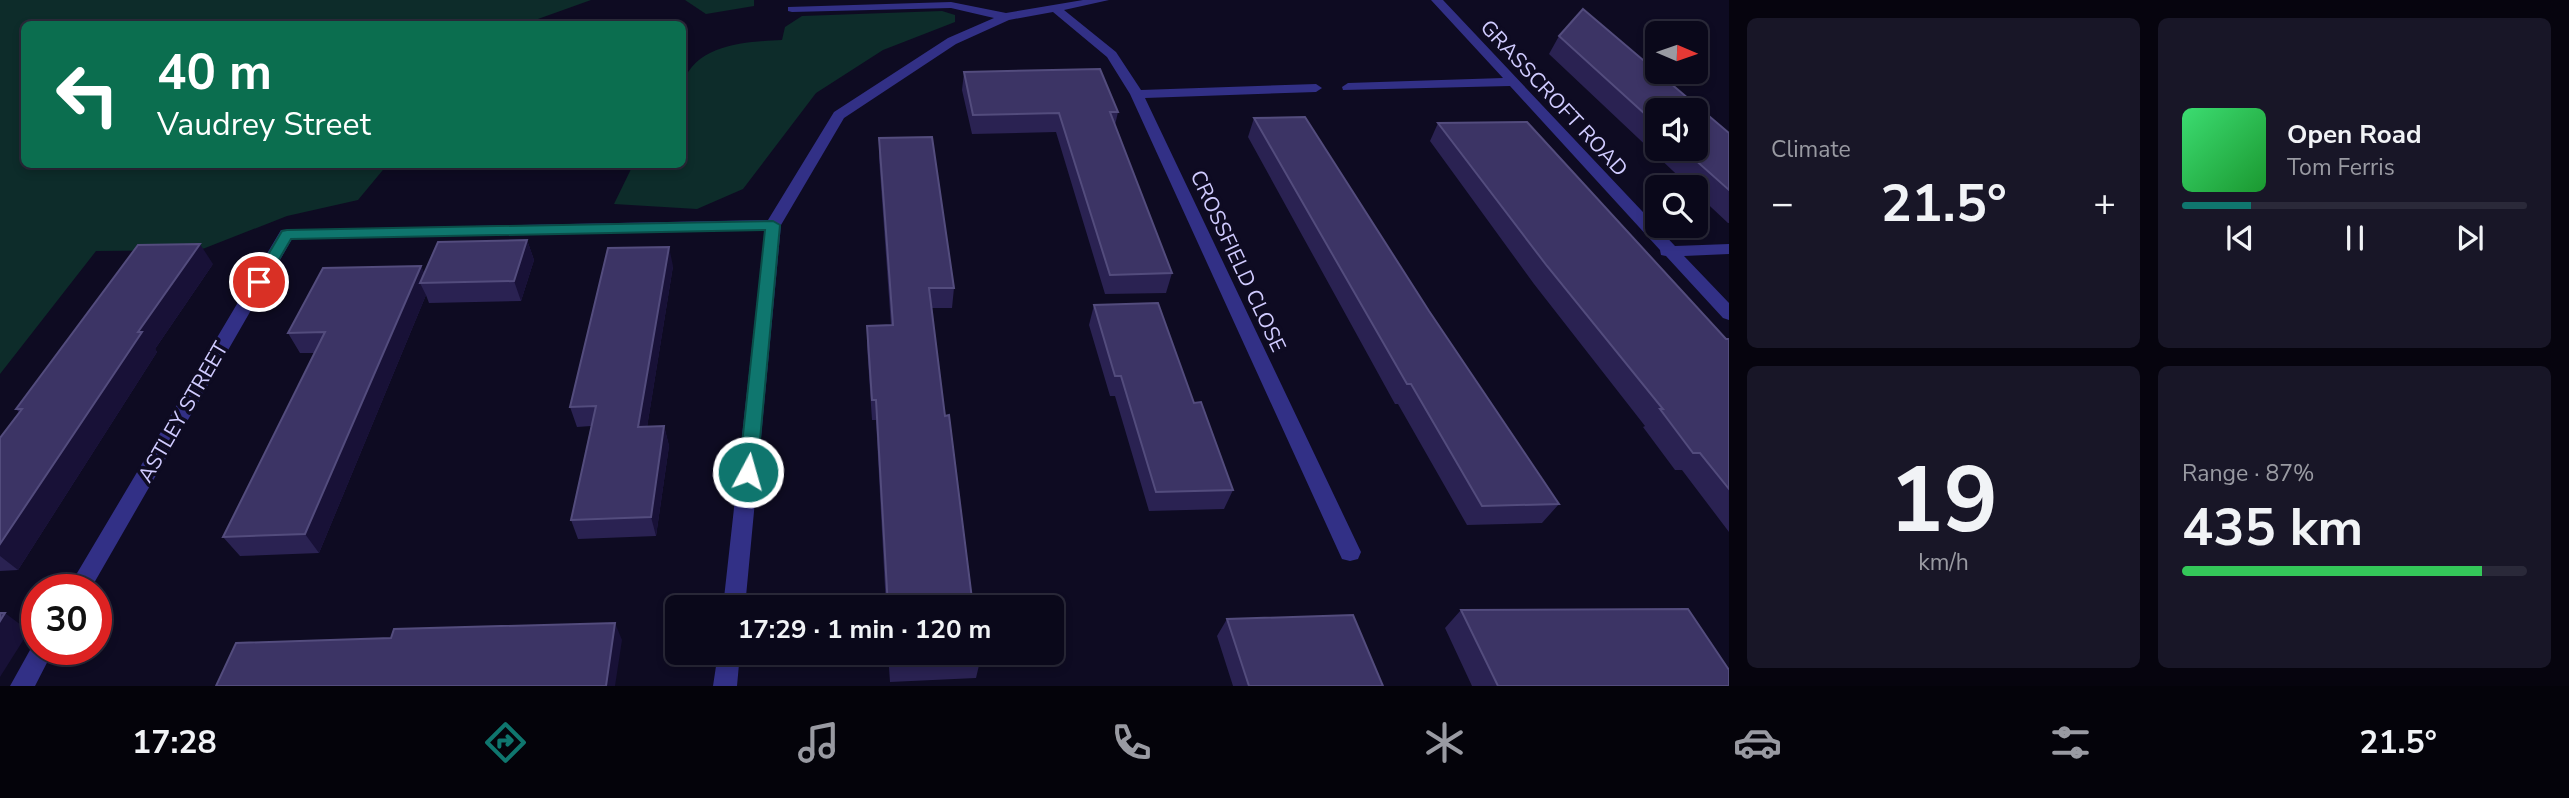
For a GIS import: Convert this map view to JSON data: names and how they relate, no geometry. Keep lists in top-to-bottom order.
{
  "streets": {
    "street": ["GRASSCROFT ROAD", "CROSSFIELD CLOSE", "ASTLEY STREET"]
  },
  "north": "right",
  "page": {
    "tile": [
      "Climate",
      ["19", "km/h"],
      ["Range · 87%", "435 km"]
    ],
    "turn": ["40 m", "Vaudrey Street"],
    "song": ["Open Road", "Tom Ferris"],
    "heat": ["−", "21.5°", "+"],
    "limit": "30",
    "trip": "17:29 · 1 min · 120 m",
    "tabs": ["17:28", "21.5°"]
  }
}
